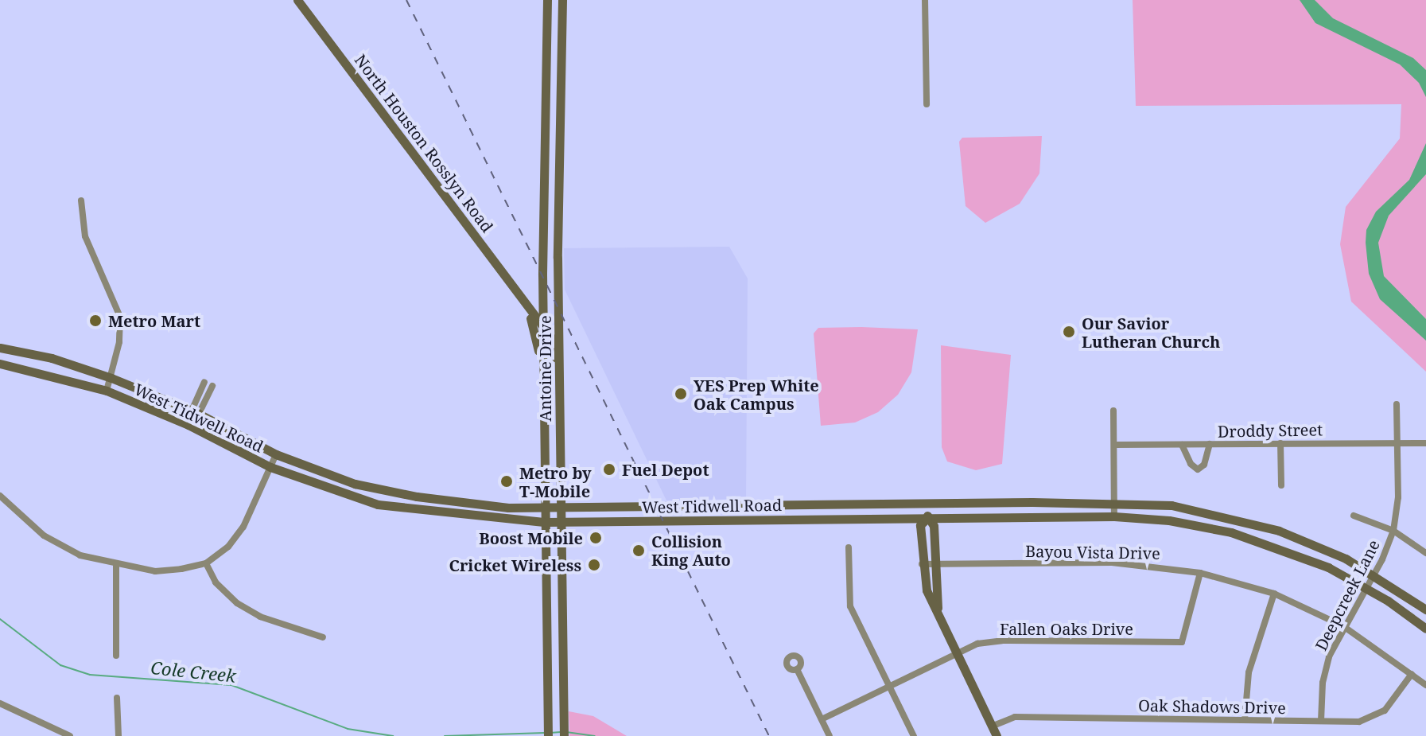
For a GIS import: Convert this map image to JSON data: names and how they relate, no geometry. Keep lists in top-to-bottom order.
{
  "streets": {
    "main road": ["North Houston Rosslyn Road", "Antoine Drive", "West Tidwell Road"],
    "street": [
      "Droddy Street",
      "Bayou Vista Drive",
      "Deepcreek Lane",
      "Fallen Oaks Drive",
      "Oak Shadows Drive"
    ]
  },
  "crossings": [
    ["North Houston Rosslyn Road", "Antoine Drive"],
    ["Antoine Drive", "West Tidwell Road"],
    ["West Tidwell Road", "Deepcreek Lane"],
    ["Droddy Street", "Deepcreek Lane"],
    ["Bayou Vista Drive", "Deepcreek Lane"],
    ["Bayou Vista Drive", "Fallen Oaks Drive"],
    ["Bayou Vista Drive", "Oak Shadows Drive"],
    ["Deepcreek Lane", "Oak Shadows Drive"]
  ],
  "water": ["Cole Creek"],
  "places": [
    "Metro Mart",
    "Our Savior Lutheran Church",
    "YES Prep White Oak Campus",
    "Fuel Depot",
    "Metro by T-Mobile",
    "Boost Mobile",
    "Collision King Auto",
    "Cricket Wireless"
  ]
}
